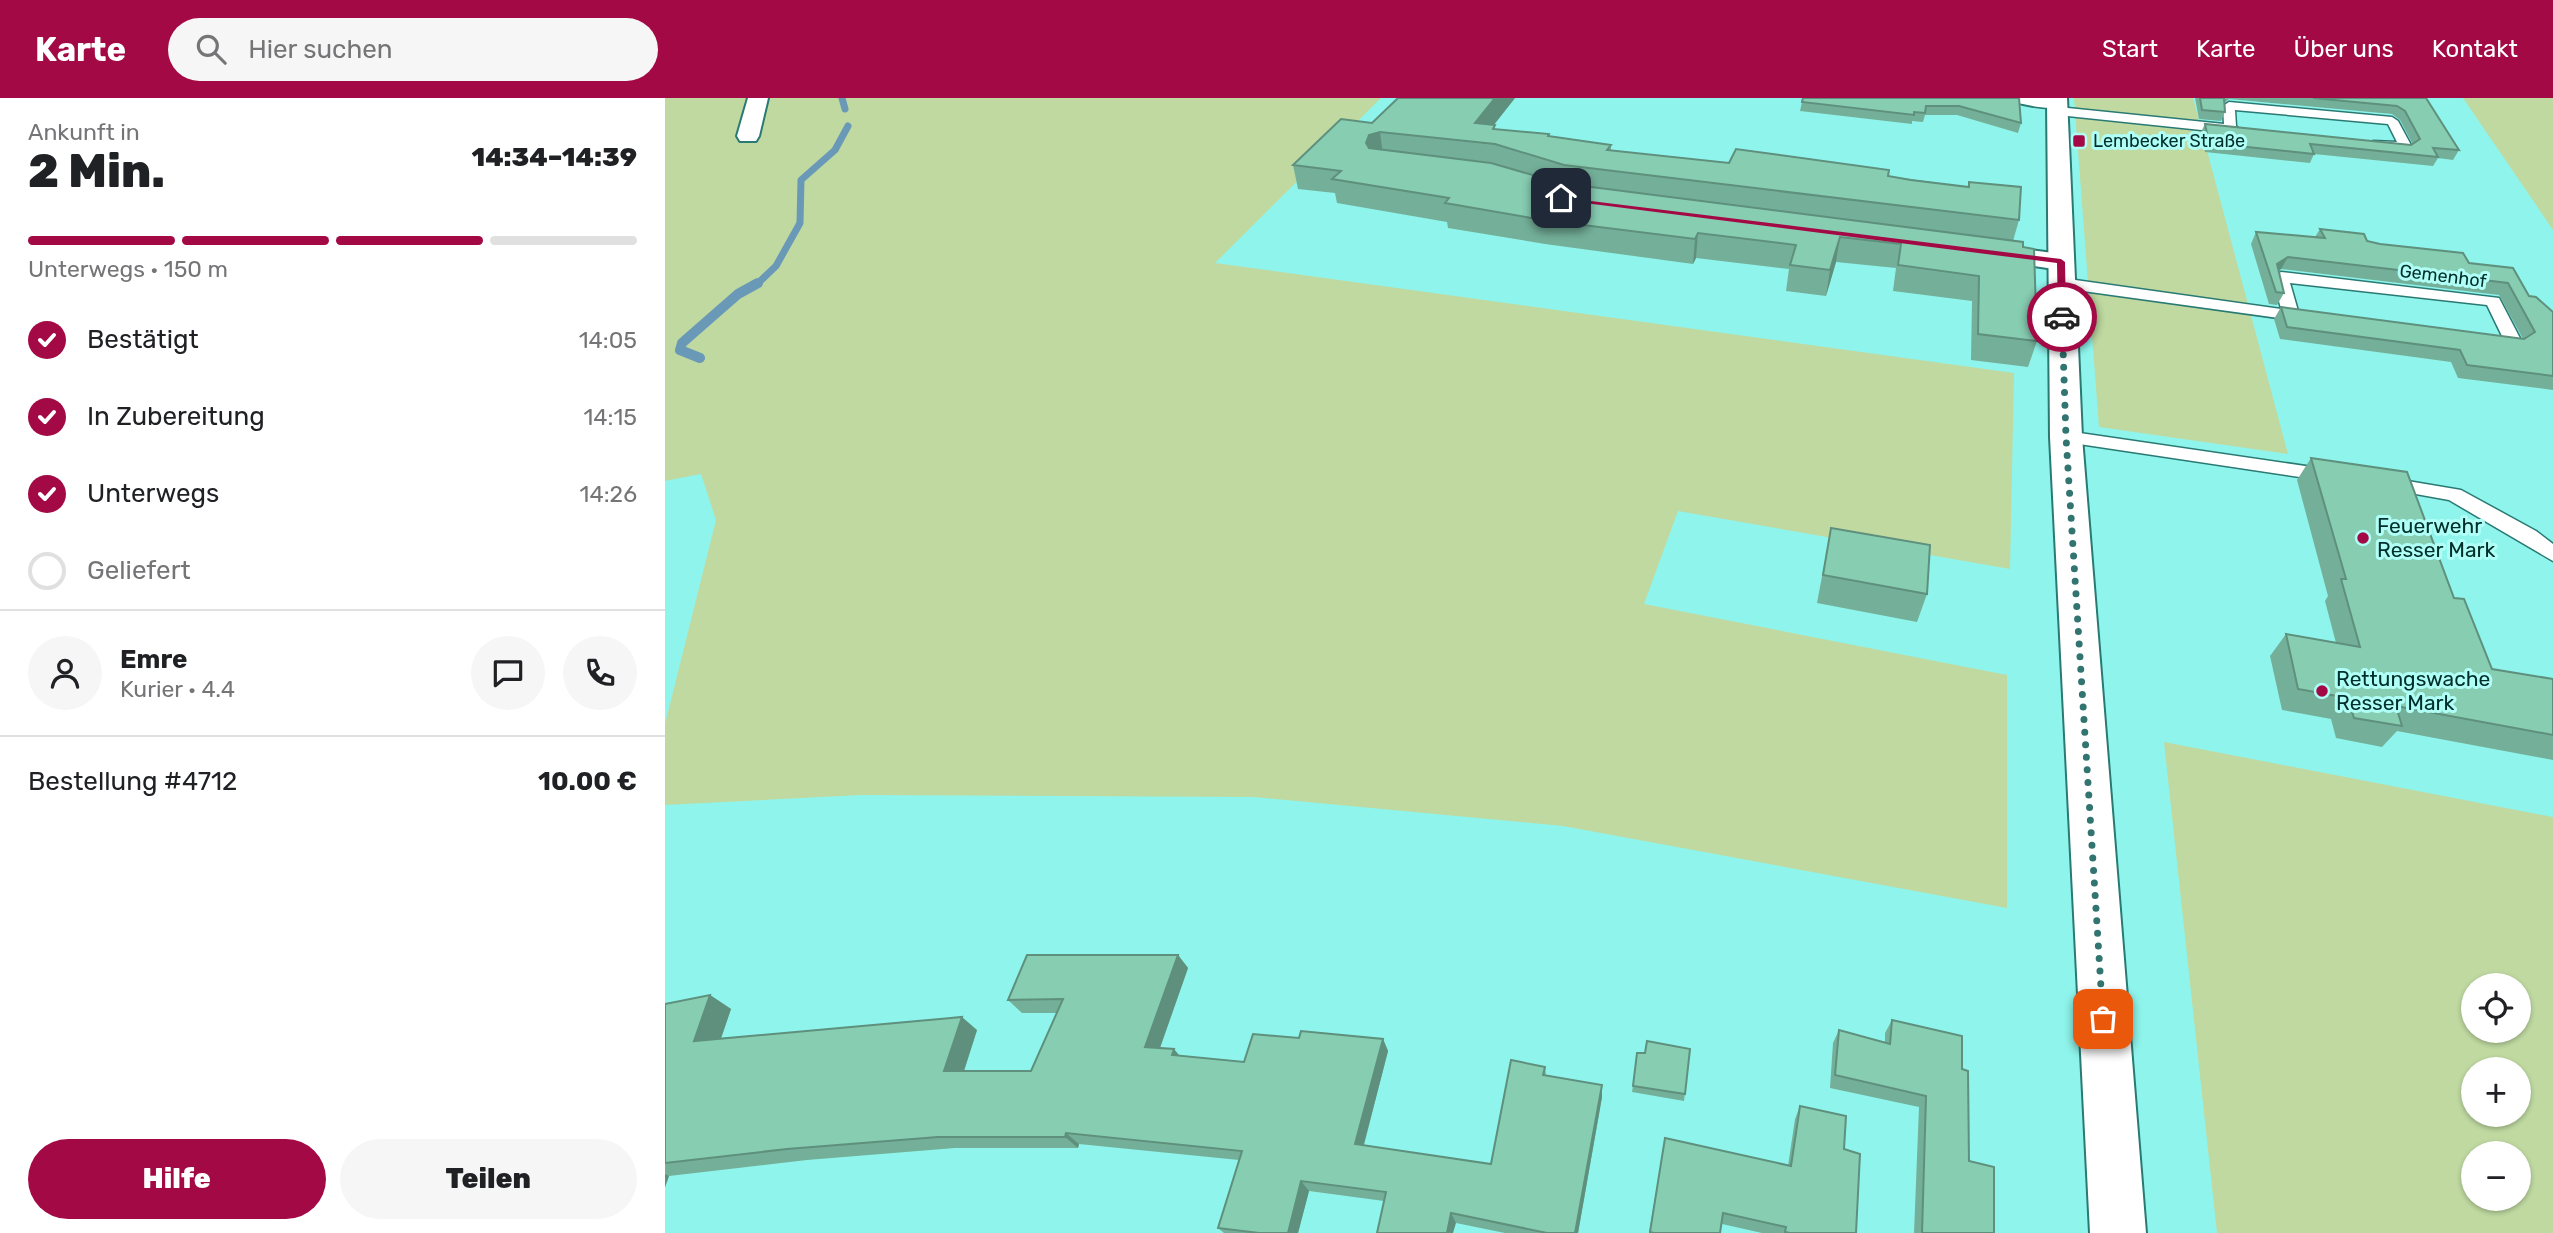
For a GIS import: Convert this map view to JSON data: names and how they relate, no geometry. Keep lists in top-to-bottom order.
{
  "streets": {
    "lane": ["Gemenhof"]
  },
  "places": {
    "transit": ["Lembecker Straße"],
    "other": ["Feuerwehr Resser Mark", "Rettungswache Resser Mark"]
  },
  "page": {
    "header": "Karte",
    "search": "Hier suchen",
    "nav": [
      "Start",
      "Karte",
      "Über uns",
      "Kontakt"
    ],
    "heading": ["2 Min.", "Ankunft in", "14:34–14:39"],
    "panel": [
      "Emre",
      "Kurier · 4.4",
      "Bestellung #4712",
      "10.00 €"
    ],
    "bar": "Unterwegs · 150 m",
    "list": [
      ["Bestätigt", "14:05"],
      ["In Zubereitung", "14:15"],
      ["Unterwegs", "14:26"],
      "Geliefert"
    ],
    "map_buttons": ["+", "−"],
    "buttons": ["Hilfe", "Teilen"]
  }
}
